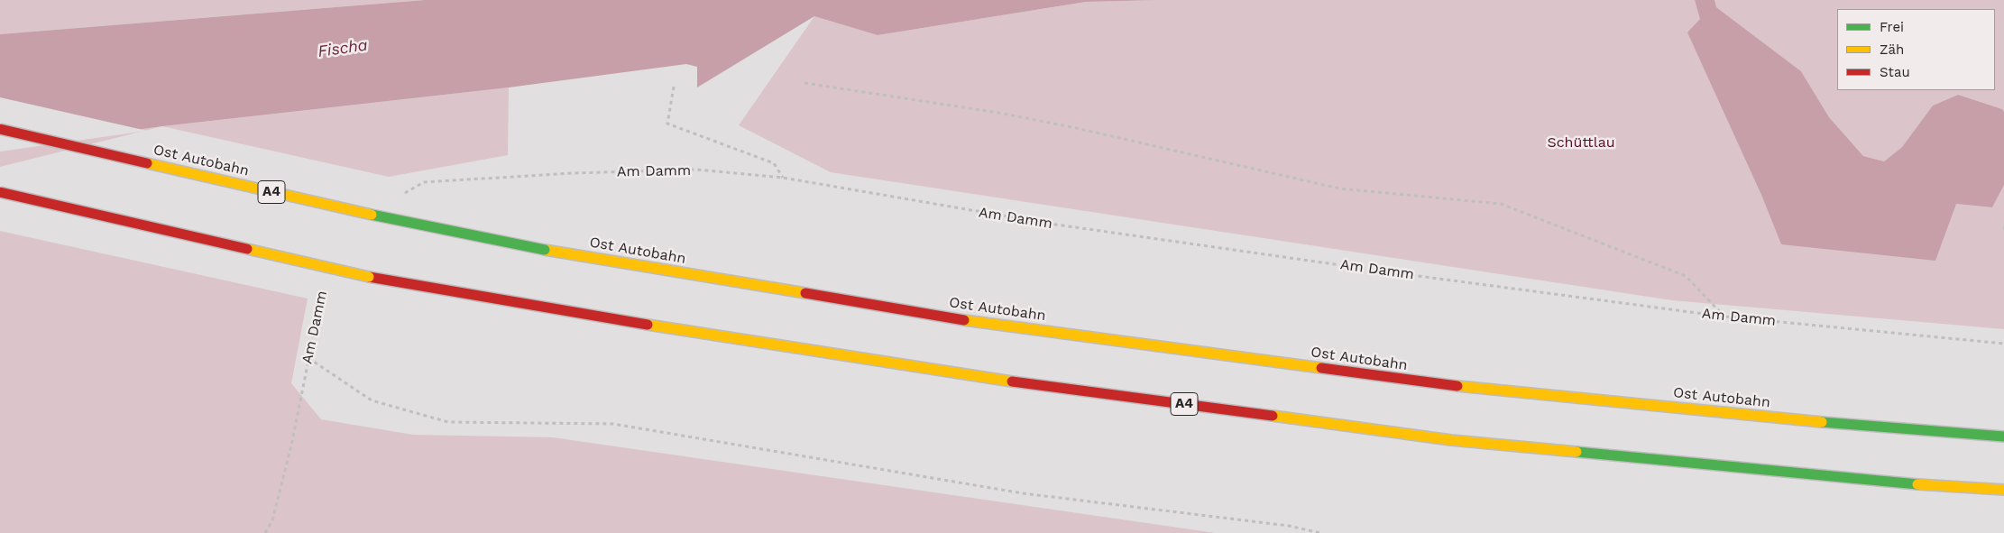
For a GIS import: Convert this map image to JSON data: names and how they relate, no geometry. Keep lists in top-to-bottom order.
{
  "streets": {
    "highway": ["Ost Autobahn", "A4"],
    "path": ["Am Damm"]
  },
  "water": ["Fischa"],
  "parks": ["Schüttlau"],
  "legend": ["Frei", "Zäh", "Stau"]
}
